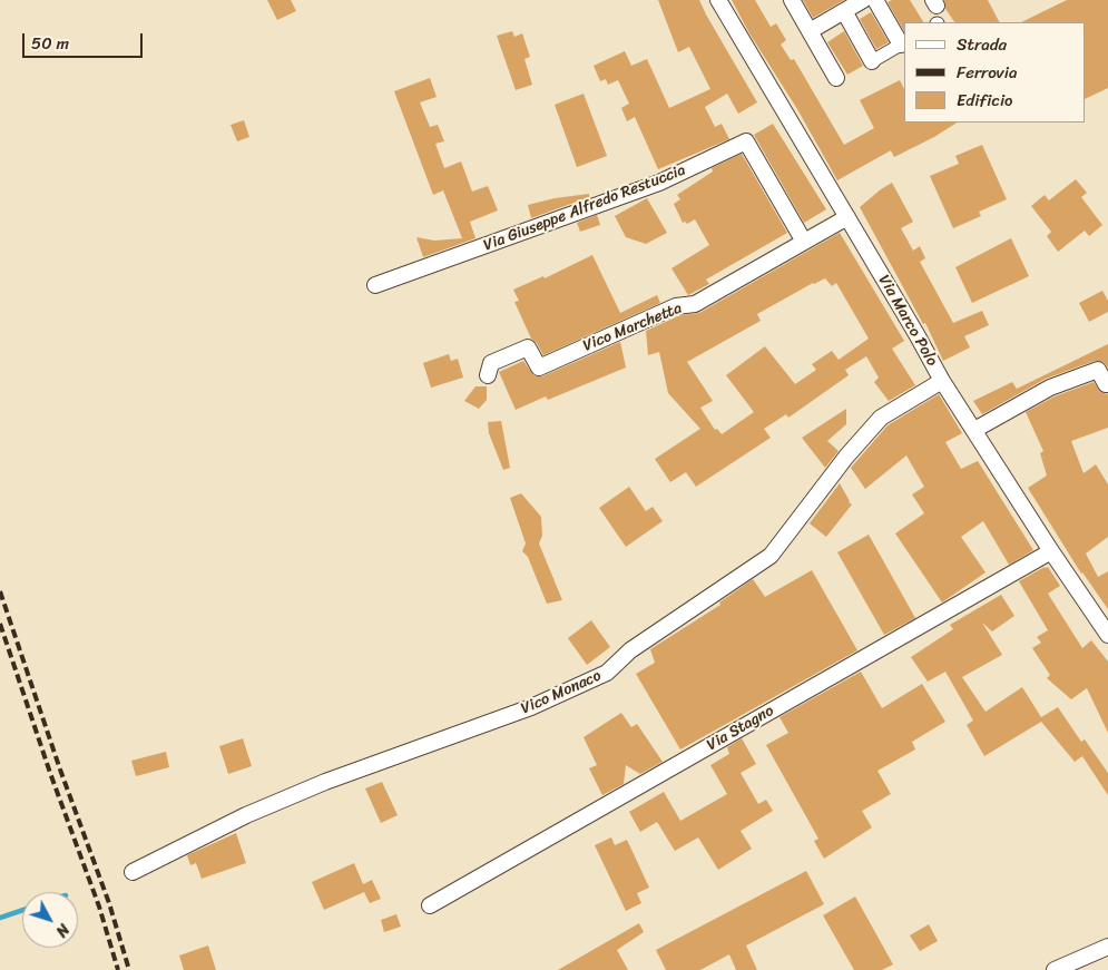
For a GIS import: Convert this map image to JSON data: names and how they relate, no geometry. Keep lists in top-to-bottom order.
{
  "streets": {
    "street": [
      "Via Giuseppe Alfredo Restuccia",
      "Via Marco Polo",
      "Vico Marchetta",
      "Vico Monaco",
      "Via Stagno"
    ]
  },
  "crossings": [
    ["Via Giuseppe Alfredo Restuccia", "Vico Marchetta"],
    ["Via Marco Polo", "Vico Marchetta"],
    ["Via Marco Polo", "Vico Monaco"],
    ["Via Marco Polo", "Via Stagno"]
  ],
  "legend": ["Strada", "Ferrovia", "Edificio"],
  "scale_bar": "50 m",
  "north": "bottom right"
}
